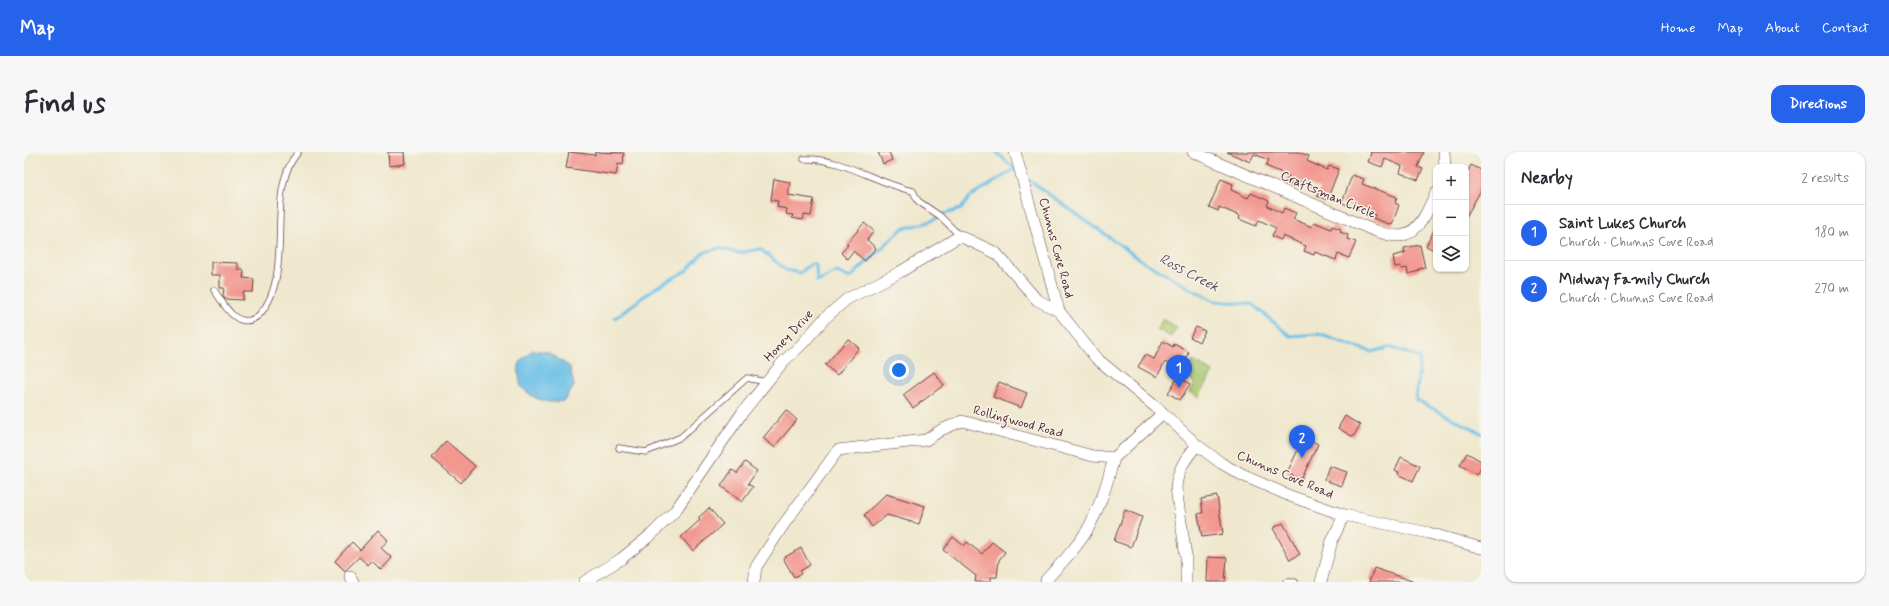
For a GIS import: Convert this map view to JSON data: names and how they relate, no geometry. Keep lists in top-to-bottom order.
{
  "streets": {
    "street": [
      "Craftsman Circle",
      "Chunns Cove Road",
      "Honey Drive",
      "Rollingwood Road"
    ]
  },
  "water": ["Ross Creek"],
  "page": {
    "header": "Map",
    "nav": [
      "Home",
      "Map",
      "About",
      "Contact"
    ],
    "buttons": "Directions",
    "title": "Find us",
    "heading": ["Nearby", "2 results"],
    "map_buttons": ["+", "−"],
    "list": [
      {
        "mark": "1",
        "name": "Saint Lukes Church",
        "note": "Church · Chunns Cove Road",
        "value": "180 m"
      },
      {
        "mark": "2",
        "name": "Midway Family Church",
        "note": "Church · Chunns Cove Road",
        "value": "270 m"
      }
    ],
    "pins": ["1", "2"]
  }
}
